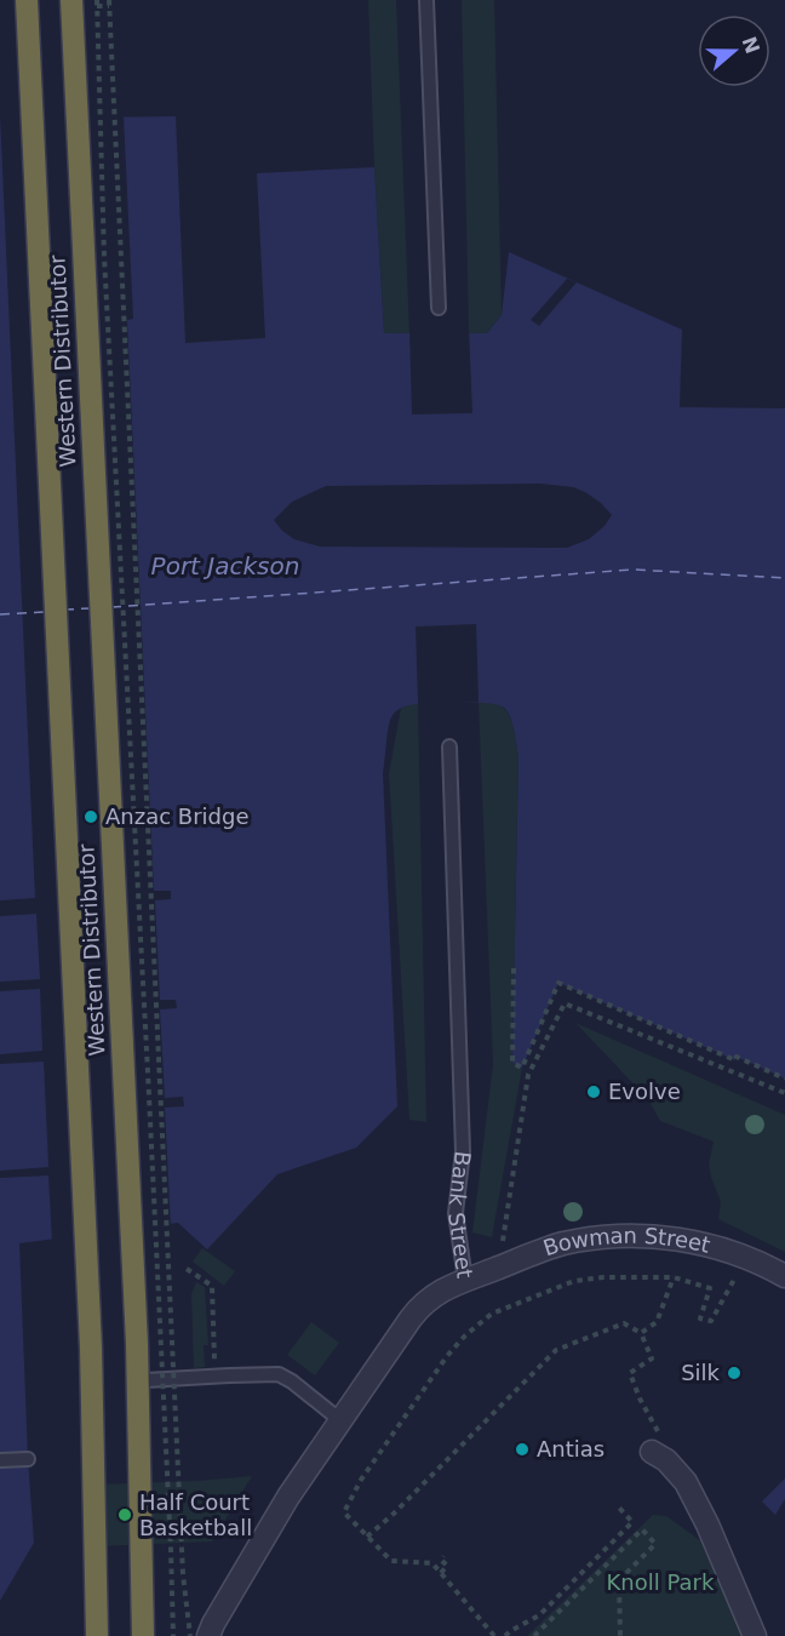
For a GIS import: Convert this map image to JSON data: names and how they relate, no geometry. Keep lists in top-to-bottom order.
{
  "streets": {
    "highway": ["Western Distributor"],
    "street": ["Bank Street", "Bowman Street"]
  },
  "crossings": [
    ["Bank Street", "Bowman Street"]
  ],
  "water": ["Port Jackson"],
  "parks": ["Knoll Park"],
  "places": [
    "Anzac Bridge",
    "Evolve",
    "Silk",
    "Antias",
    "Half Court Basketball"
  ],
  "north": "right"
}
